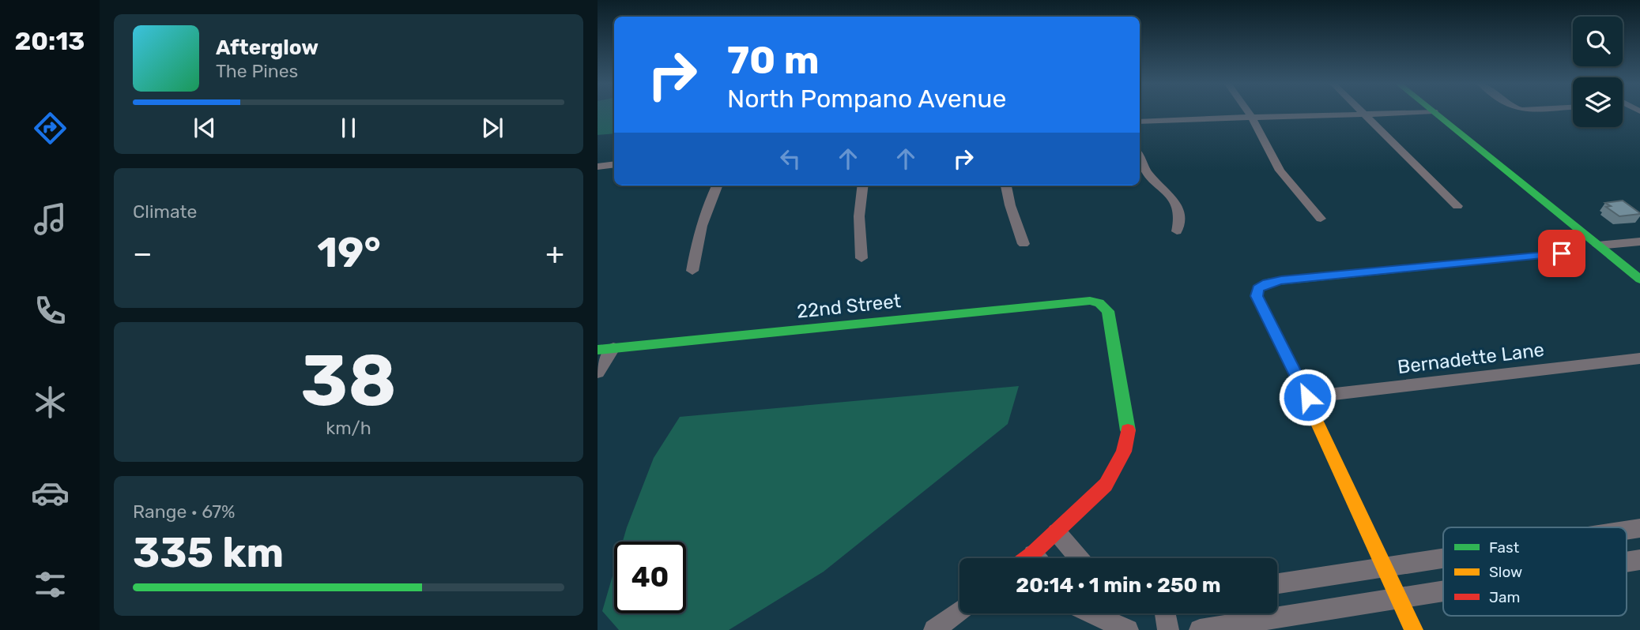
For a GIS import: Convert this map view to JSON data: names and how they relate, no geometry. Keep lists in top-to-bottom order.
{
  "streets": {
    "street": ["22nd Street", "Bernadette Lane"]
  },
  "legend": ["Fast", "Slow", "Jam"],
  "page": {
    "tabs": "20:13",
    "turn": ["70 m", "North Pompano Avenue"],
    "song": ["Afterglow", "The Pines"],
    "tile": [
      "Climate",
      ["38", "km/h"],
      ["Range · 67%", "335 km"]
    ],
    "heat": ["−", "19°", "+"],
    "limit": "40",
    "trip": "20:14 · 1 min · 250 m"
  }
}
